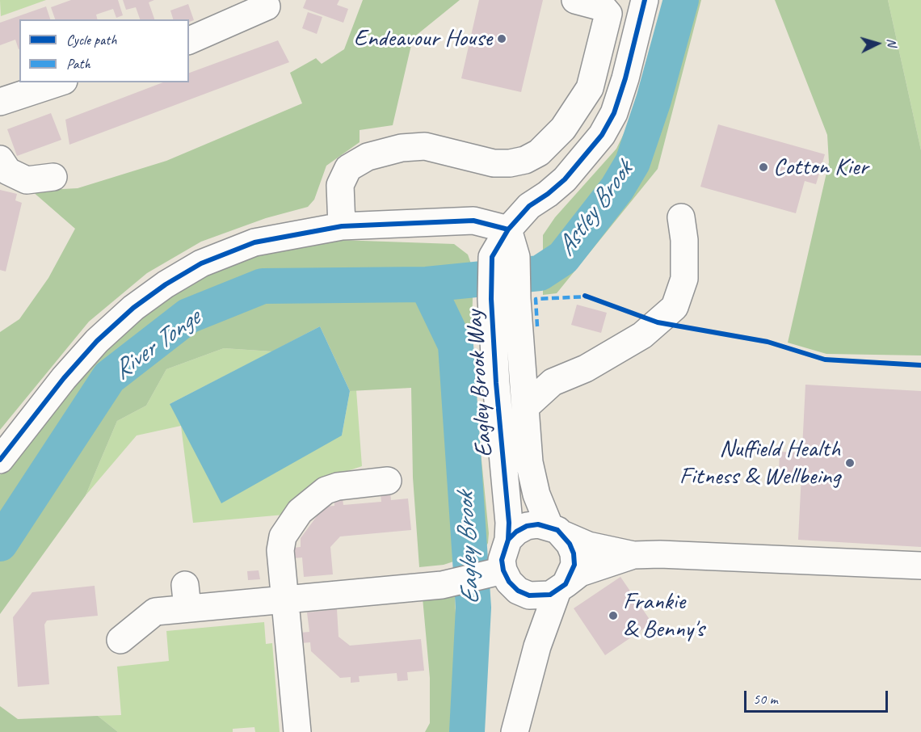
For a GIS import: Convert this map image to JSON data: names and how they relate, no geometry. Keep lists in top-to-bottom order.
{
  "streets": {
    "street": ["Eagley Brook Way"]
  },
  "water": ["Astley Brook", "River Tonge", "Eagley Brook"],
  "places": [
    "Endeavour House",
    "Cotton Kier",
    "Nuffield Health Fitness & Wellbeing",
    "Frankie & Benny's"
  ],
  "legend": ["Cycle path", "Path"],
  "scale_bar": "50 m",
  "north": "right"
}
